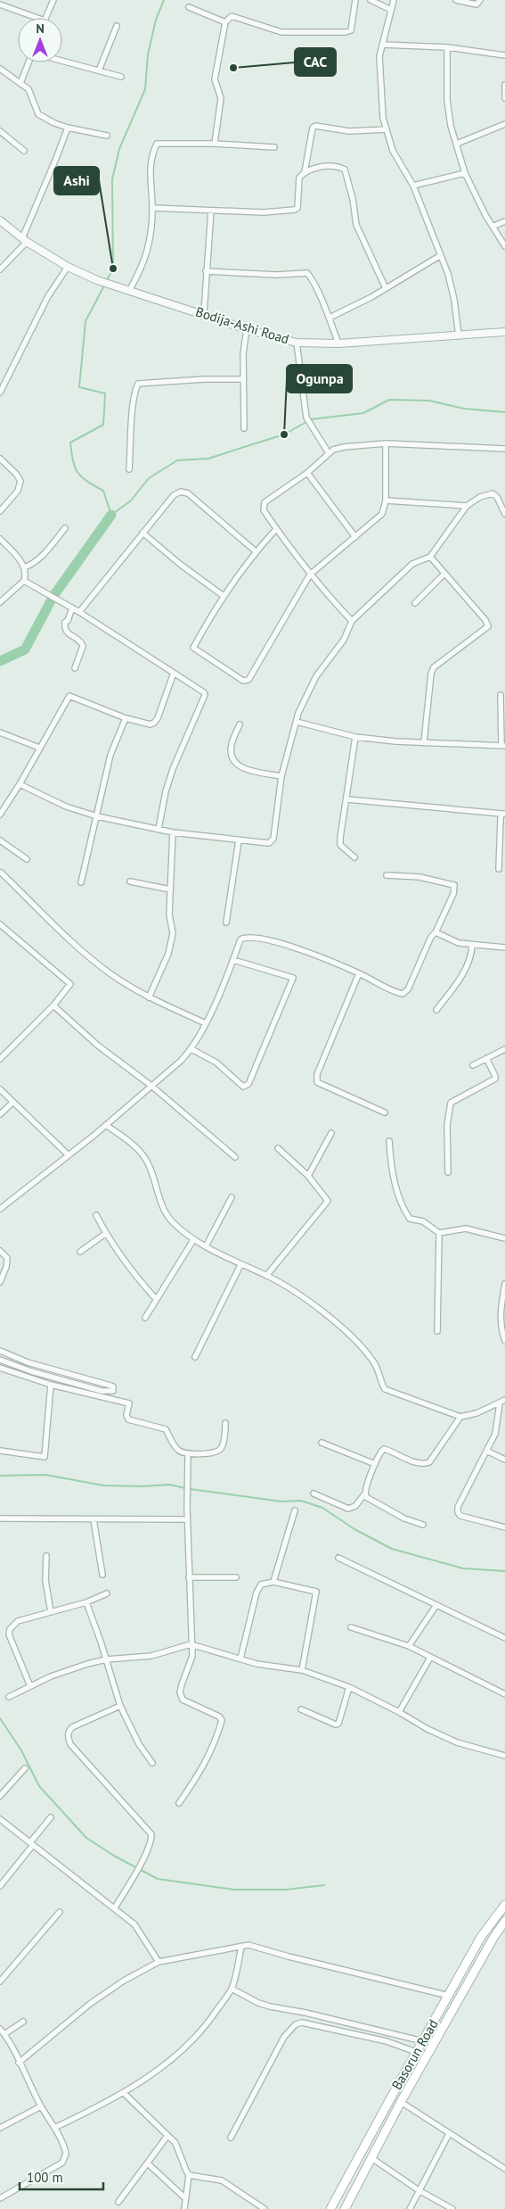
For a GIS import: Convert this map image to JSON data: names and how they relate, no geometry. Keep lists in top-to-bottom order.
{
  "streets": {
    "main road": ["Basorun Road"],
    "street": ["Bodija-Ashi Road"]
  },
  "places": ["CAC", "Ashi", "Ogunpa"],
  "scale_bar": "100 m",
  "north": "top"
}
